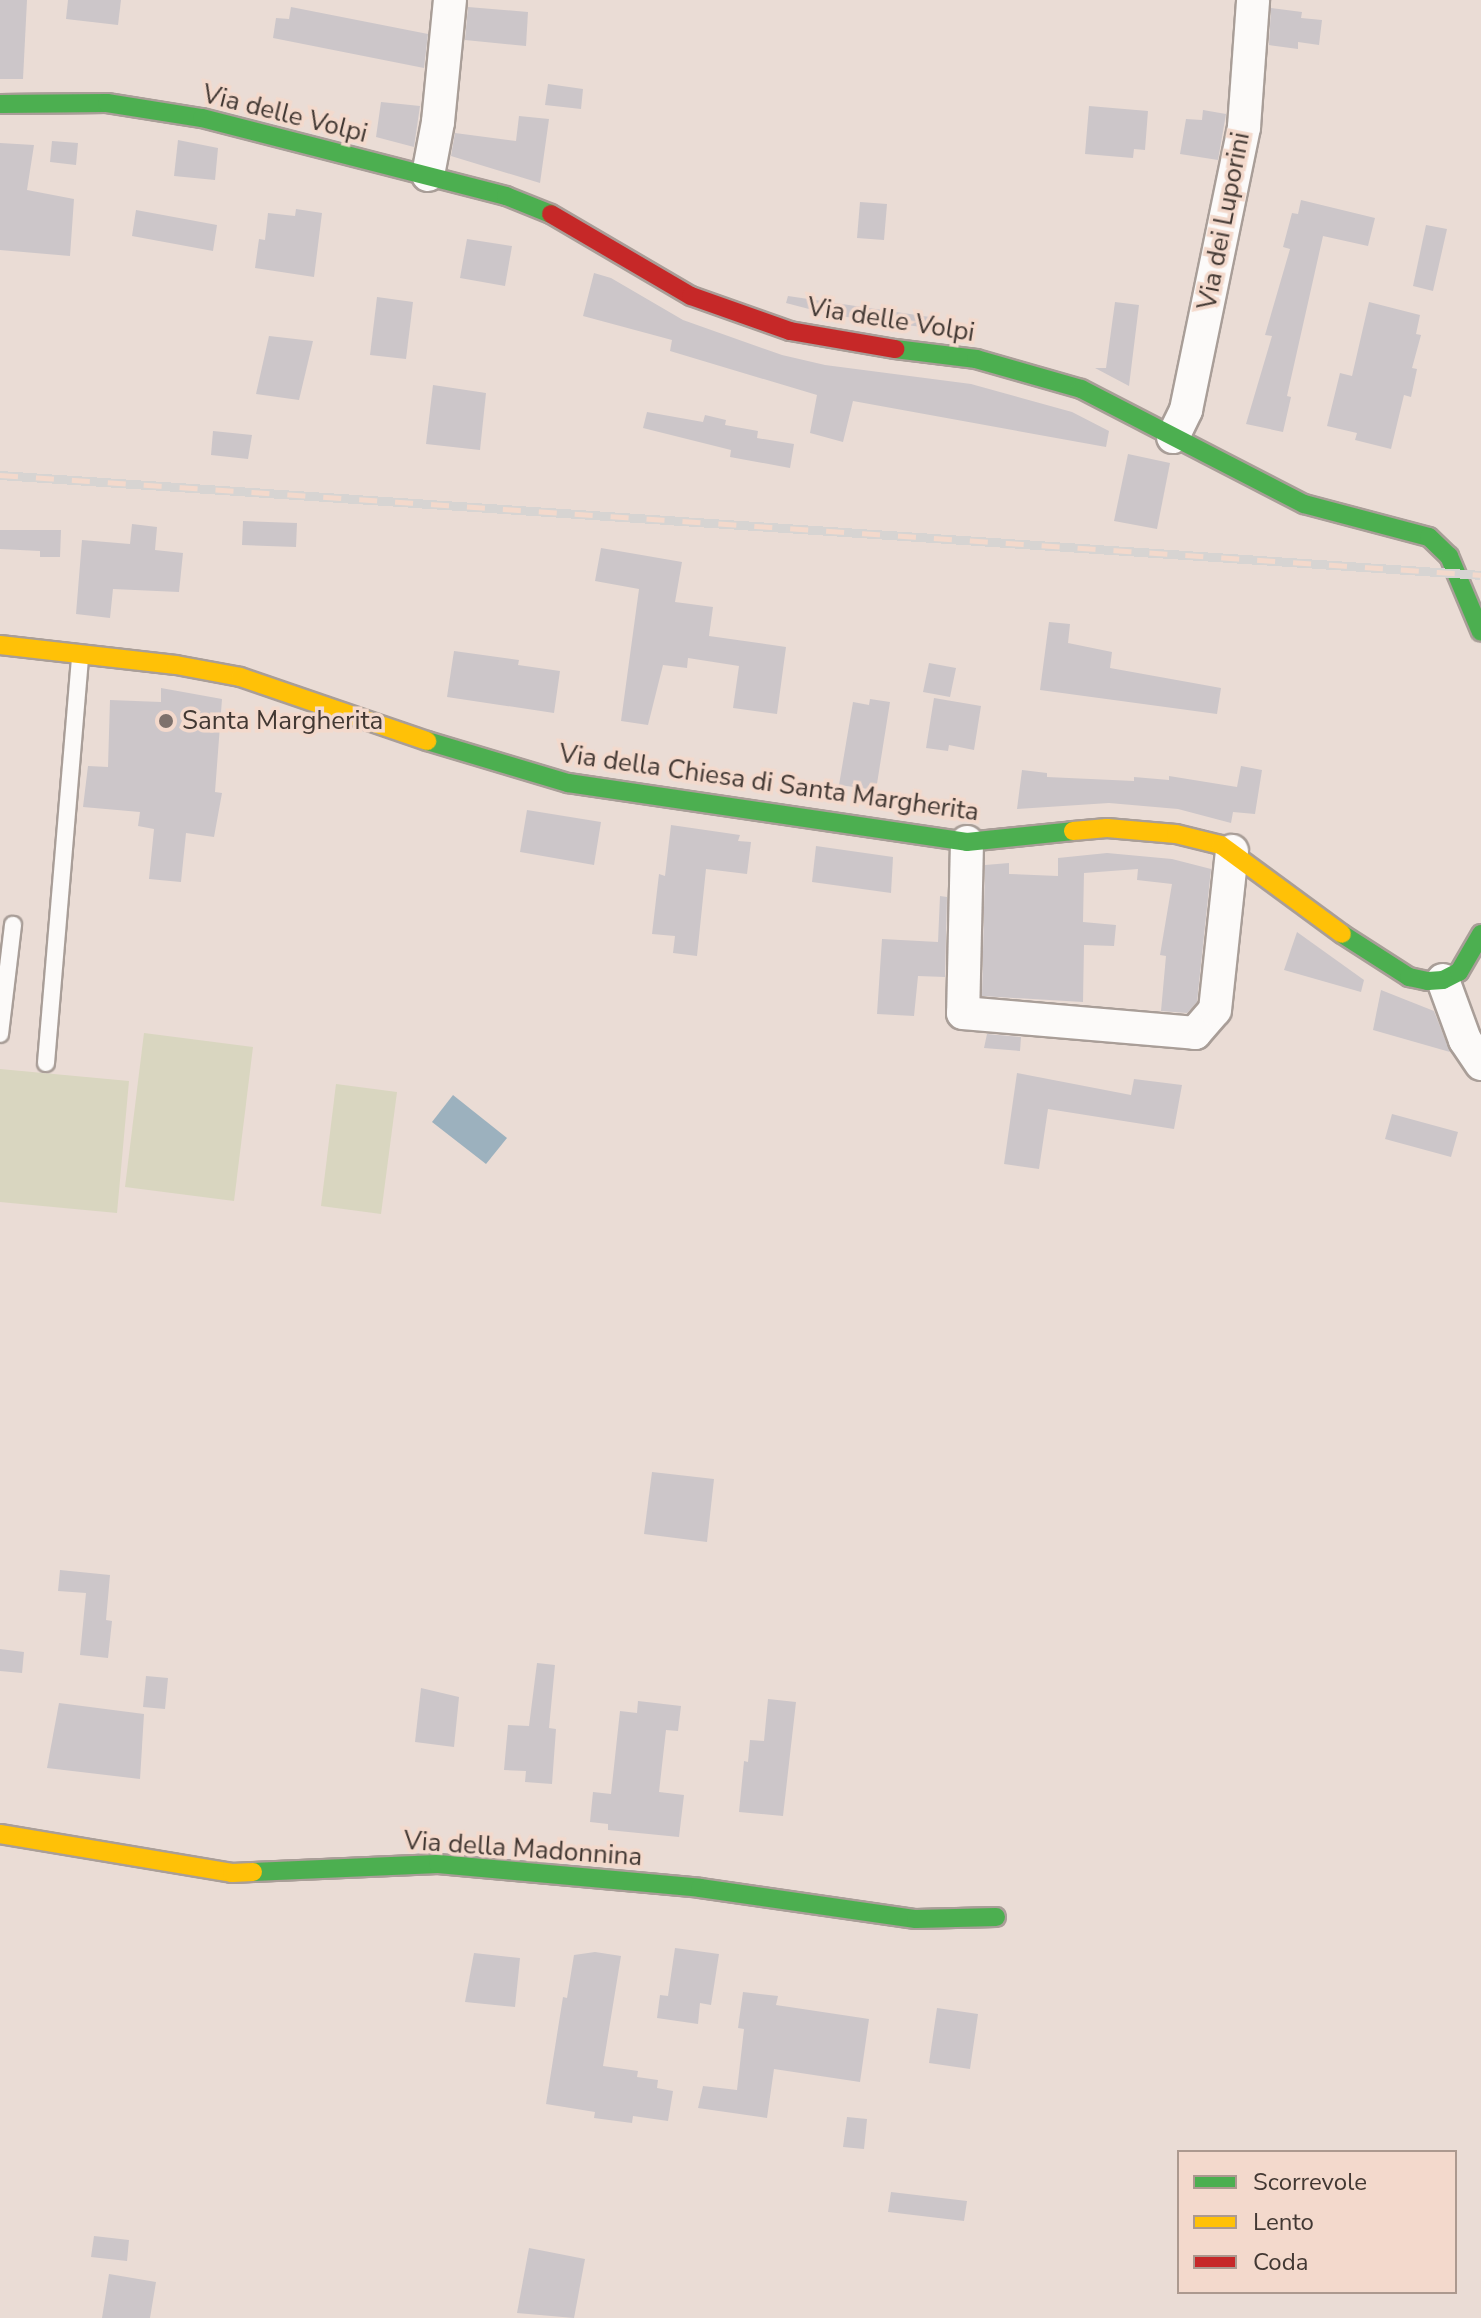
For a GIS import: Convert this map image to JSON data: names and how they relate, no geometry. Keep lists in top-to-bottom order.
{
  "streets": {
    "street": [
      "Via delle Volpi",
      "Via dei Luporini",
      "Via della Chiesa di Santa Margherita",
      "Via della Madonnina"
    ]
  },
  "crossings": [
    ["Via delle Volpi", "Via dei Luporini"]
  ],
  "places": ["Santa Margherita"],
  "legend": ["Scorrevole", "Lento", "Coda"]
}
